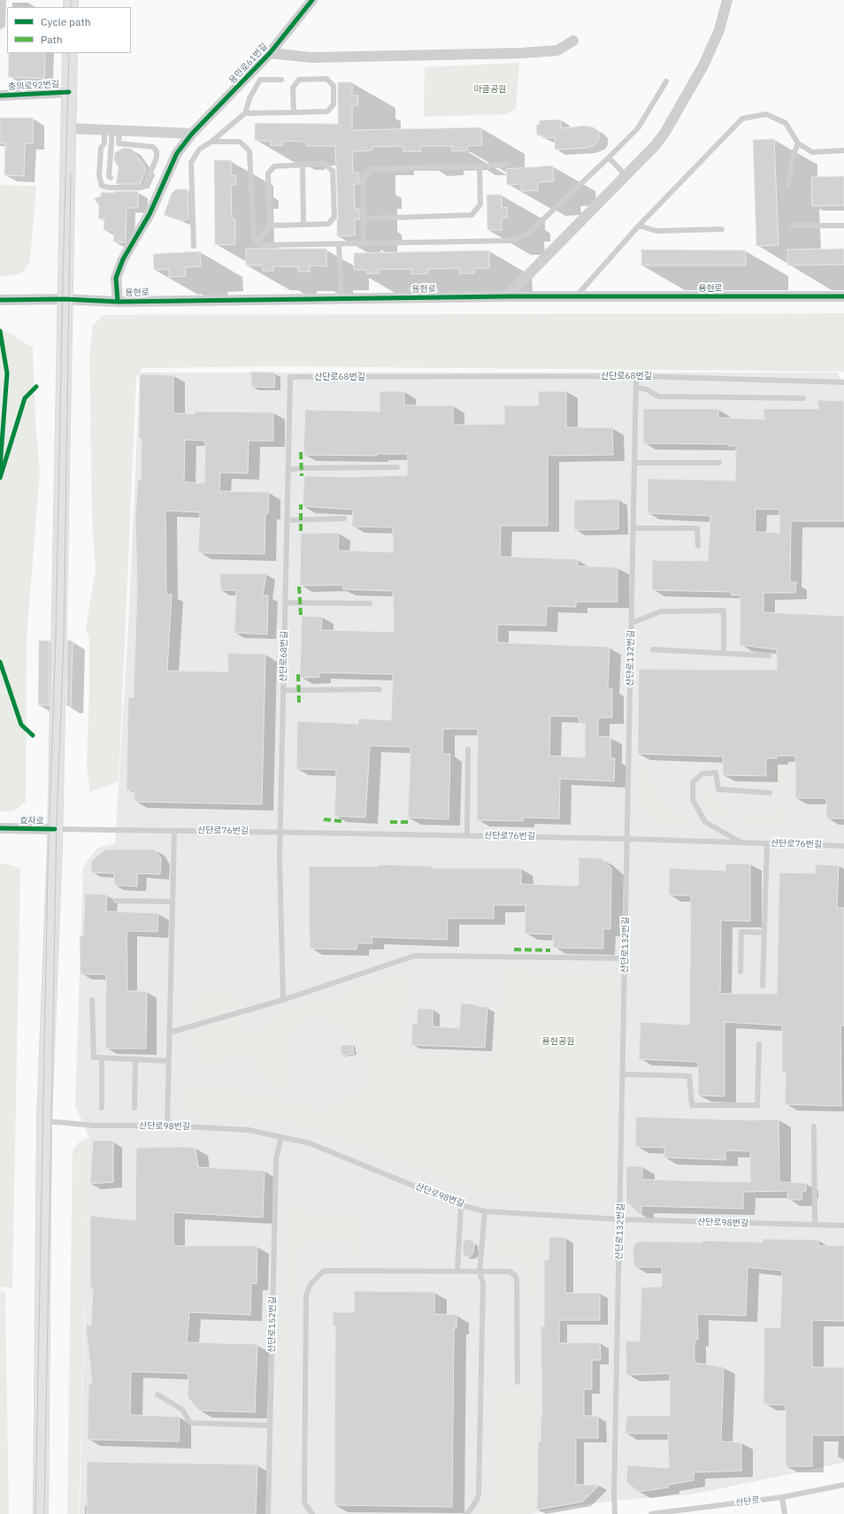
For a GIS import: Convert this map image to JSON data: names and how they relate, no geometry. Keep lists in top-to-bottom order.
{
  "streets": {
    "street": [
      "용민로61번길",
      "충의로92번길",
      "용현로",
      "효자로"
    ],
    "lane": [
      "산단로68번길",
      "산단로132번길",
      "산단로76번길",
      "산단로98번길",
      "산단로152번길",
      "산단로"
    ]
  },
  "crossings": [
    ["용민로61번길", "용현로"],
    ["산단로68번길", "산단로132번길"],
    ["산단로68번길", "산단로76번길"],
    ["산단로132번길", "산단로76번길"],
    ["산단로132번길", "산단로98번길"],
    ["효자로", "산단로76번길"],
    ["산단로98번길", "산단로152번길"]
  ],
  "parks": ["마골공원", "용현공원"],
  "legend": ["Cycle path", "Path"]
}
